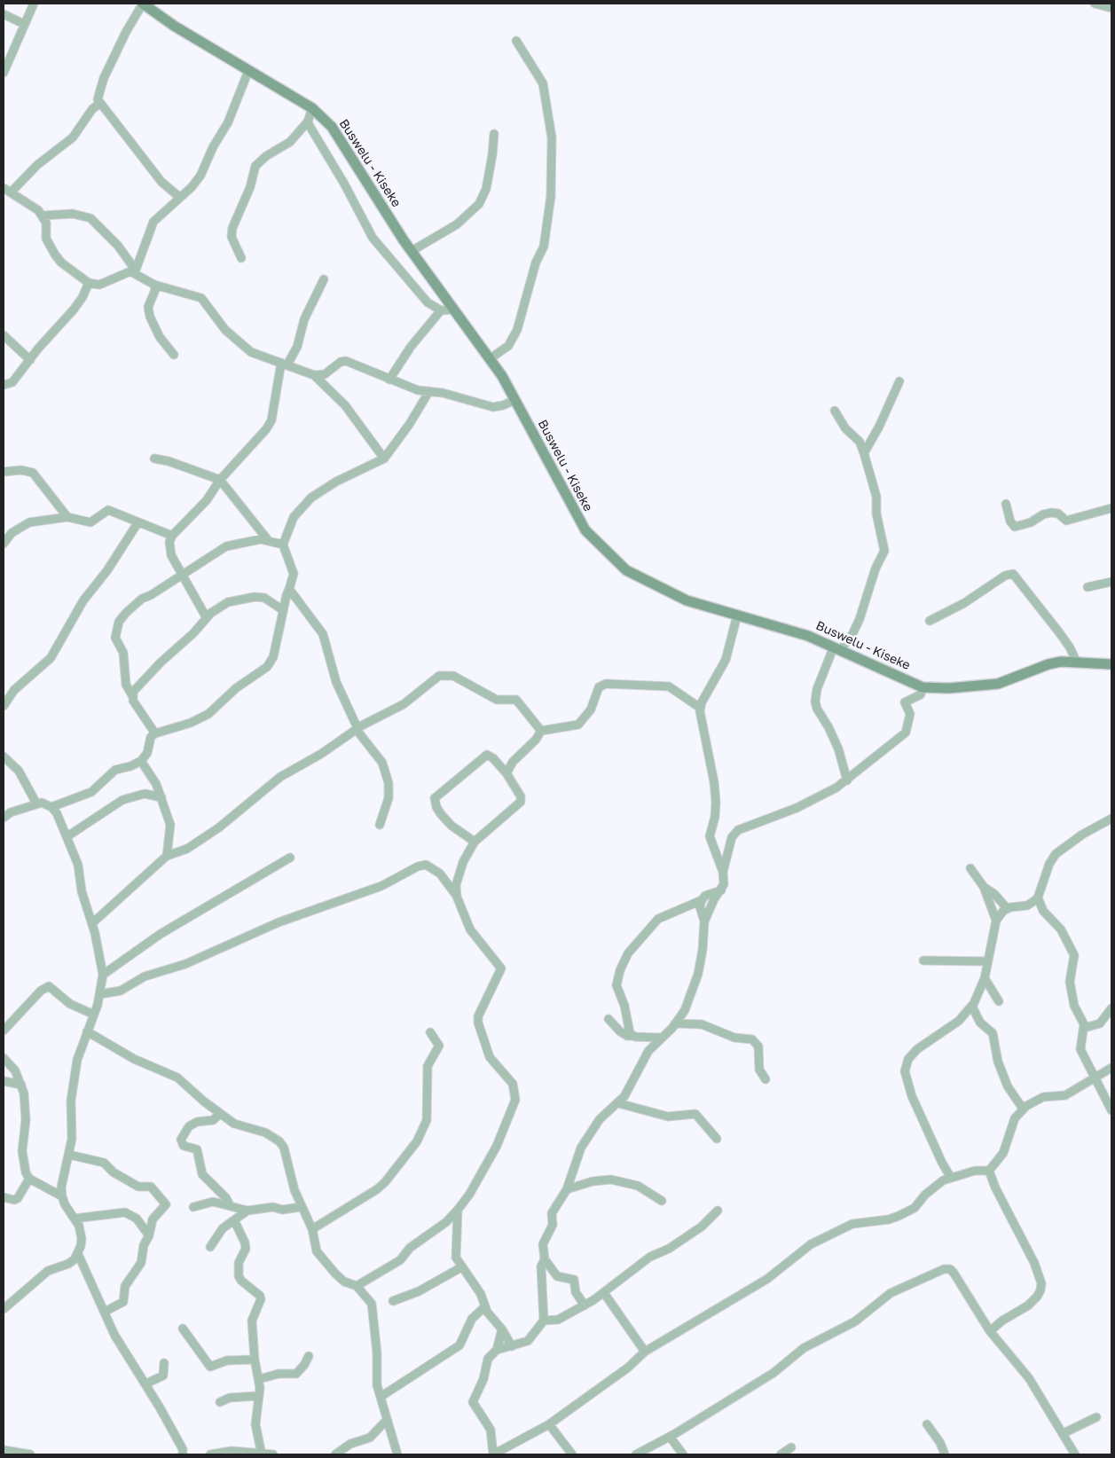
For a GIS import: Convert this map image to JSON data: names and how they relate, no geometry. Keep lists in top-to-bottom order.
{
  "streets": {
    "main road": ["Buswelu - Kiseke"]
  }
}
